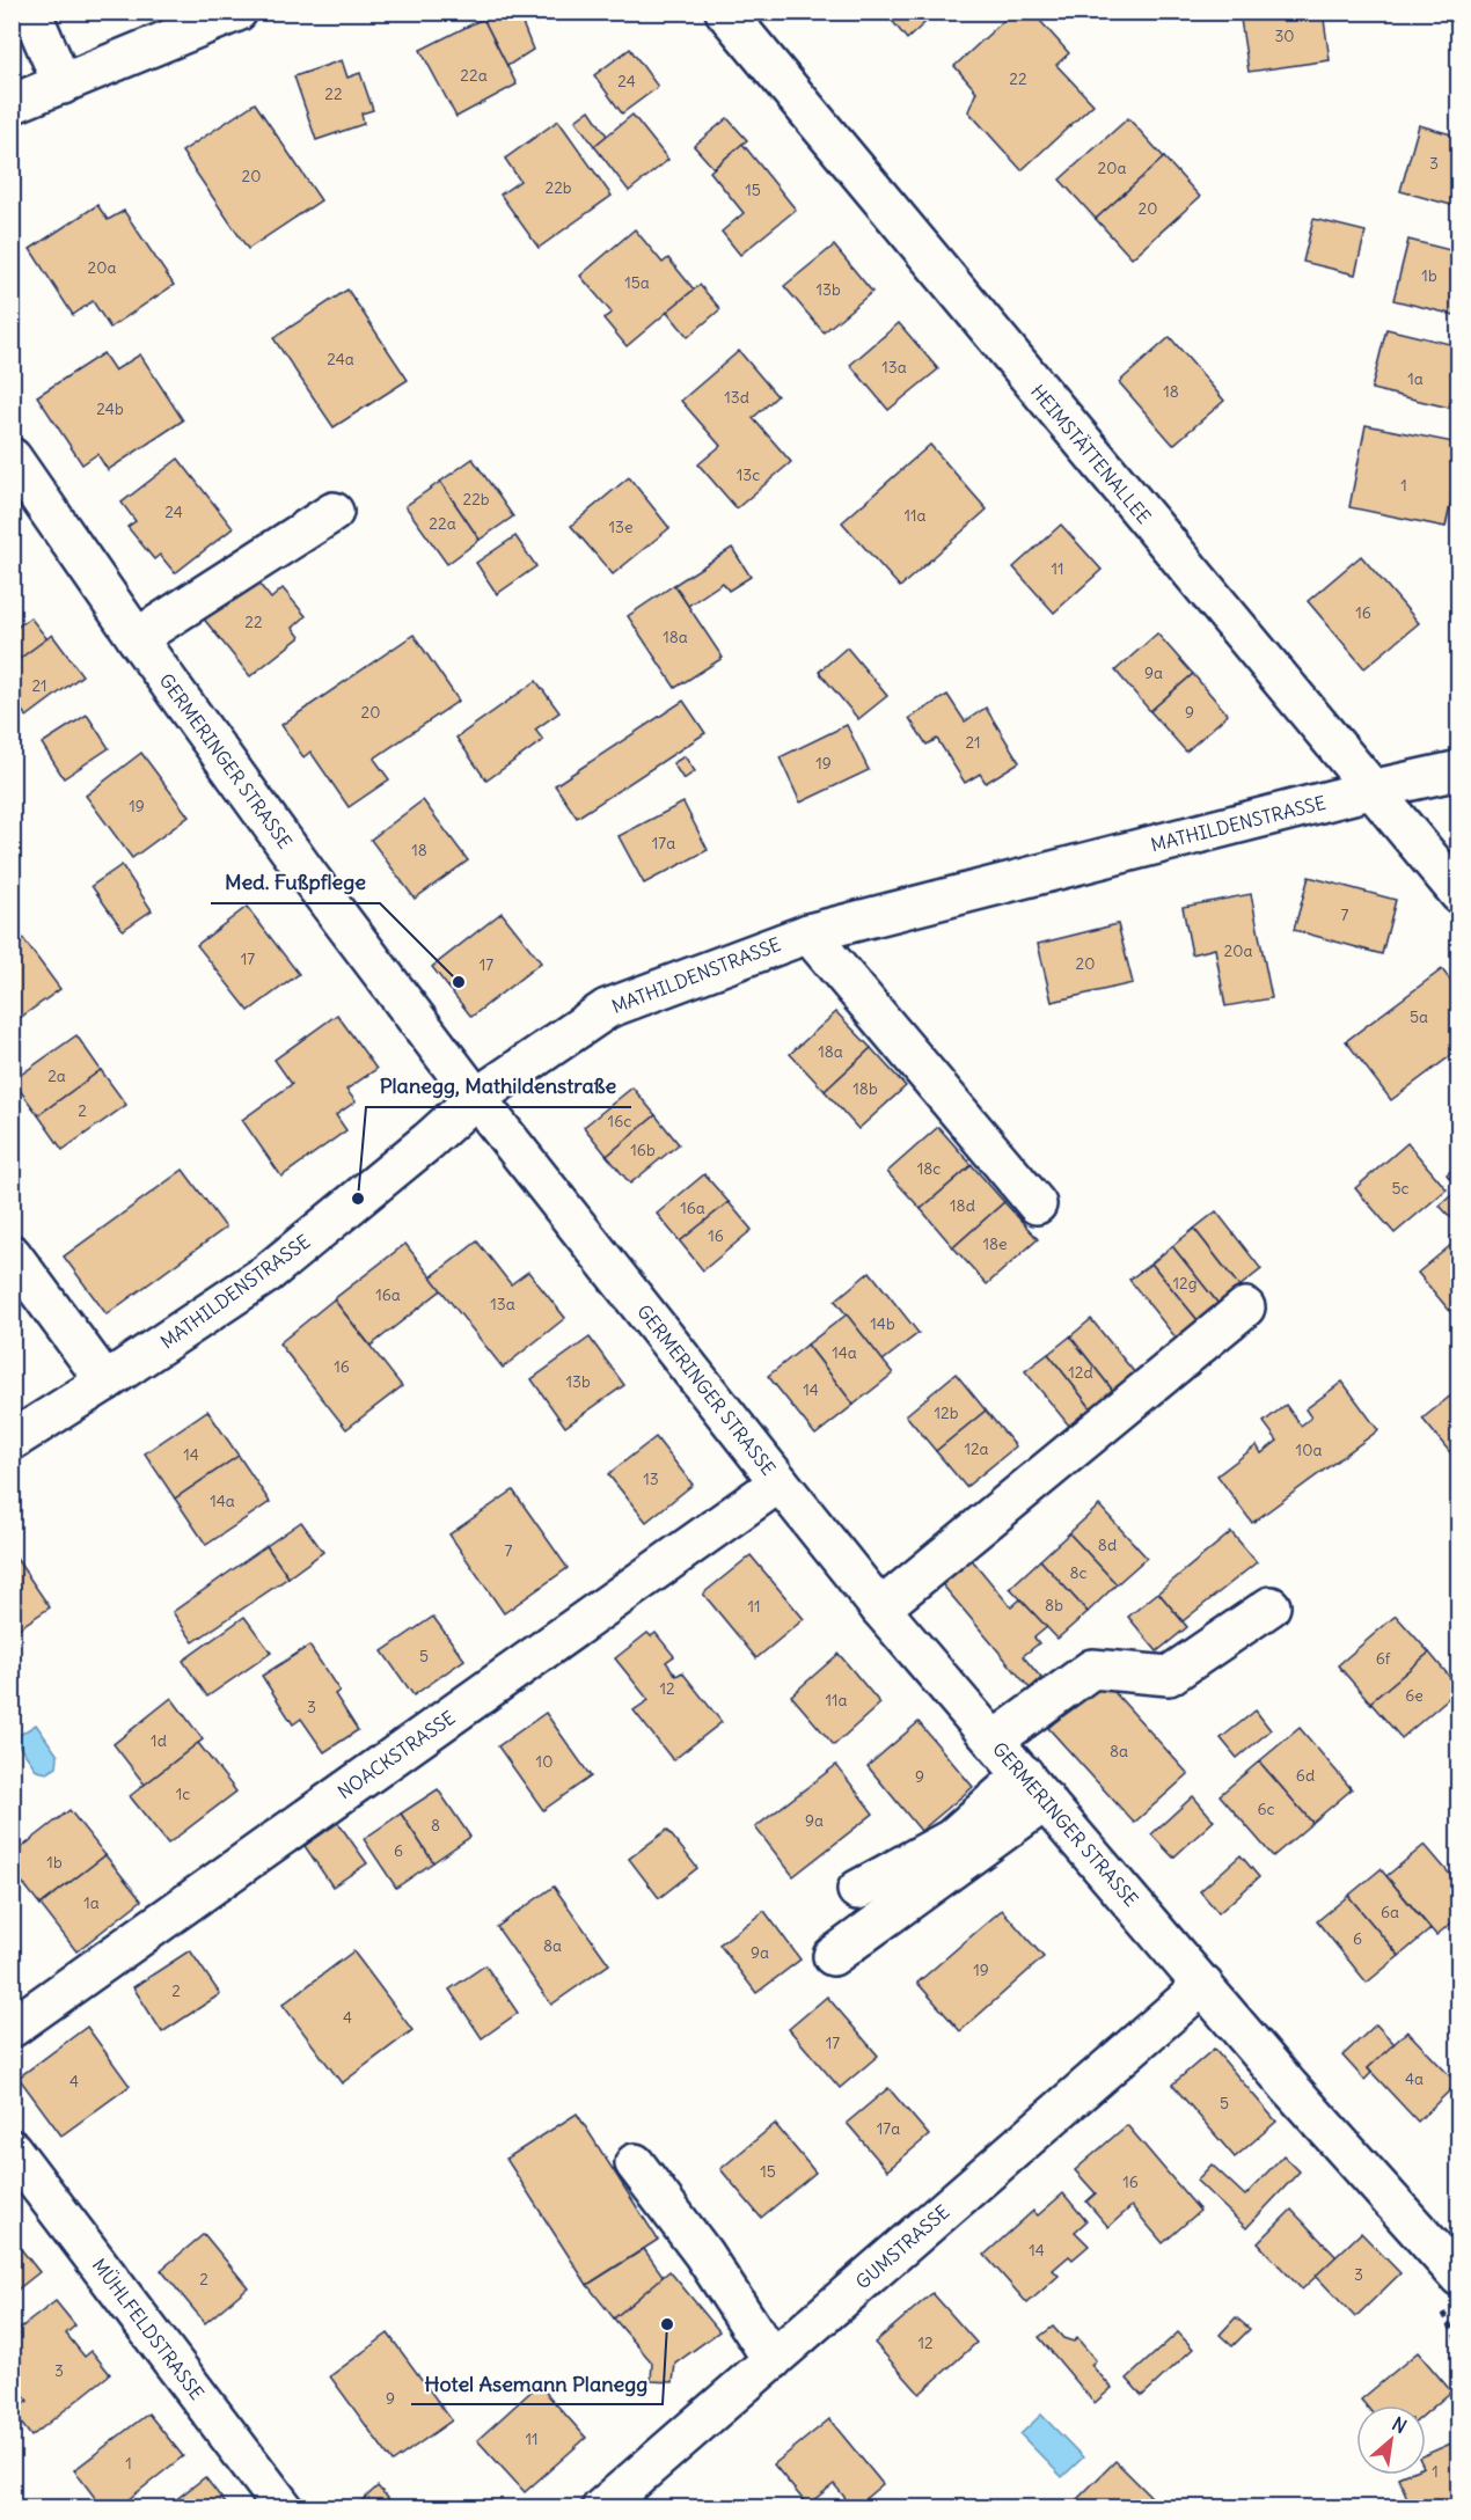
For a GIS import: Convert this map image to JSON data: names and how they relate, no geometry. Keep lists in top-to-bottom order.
{
  "streets": {
    "street": [
      "HEIMSTÄTTENALLEE",
      "GERMERINGER STRASSE",
      "MATHILDENSTRASSE",
      "NOACKSTRASSE",
      "GUMSTRASSE",
      "MÜHLFELDSTRASSE"
    ]
  },
  "crossings": [
    ["HEIMSTÄTTENALLEE", "MATHILDENSTRASSE"],
    ["GERMERINGER STRASSE", "MATHILDENSTRASSE"],
    ["GERMERINGER STRASSE", "NOACKSTRASSE"],
    ["GERMERINGER STRASSE", "GUMSTRASSE"]
  ],
  "places": ["Med. Fußpflege", "Planegg, Mathildenstraße", "Hotel Asemann Planegg"],
  "house_numbers": [
    "30",
    "22a",
    "22",
    "24",
    "22",
    "3",
    "20a",
    "20",
    "22b",
    "15",
    "20",
    "20a",
    "1b",
    "15a",
    "13b",
    "24a",
    "13a",
    "1a",
    "18",
    "13d",
    "24b",
    "13c",
    "1",
    "22b",
    "24",
    "11a",
    "22a",
    "13e",
    "11",
    "16",
    "22",
    "18a",
    "9a",
    "21",
    "20",
    "9",
    "21",
    "19",
    "19",
    "17a",
    "18",
    "7",
    "20a",
    "17",
    "20",
    "17",
    "5a",
    "18a",
    "2a",
    "18b",
    "2",
    "16c",
    "16b",
    "18c",
    "5c",
    "18d",
    "16a",
    "16",
    "18e",
    "12g",
    "16a",
    "13a",
    "14b",
    "14a",
    "16",
    "12d",
    "13b",
    "14",
    "12b",
    "12a",
    "10a",
    "14",
    "13",
    "14a",
    "8d",
    "7",
    "8c",
    "8b",
    "11",
    "5",
    "6f",
    "12",
    "6e",
    "11a",
    "3",
    "1d",
    "8a",
    "10",
    "6d",
    "9",
    "1c",
    "6c",
    "9a",
    "8",
    "6",
    "1b",
    "1a",
    "6a",
    "6",
    "8a",
    "9a",
    "19",
    "2",
    "4",
    "17",
    "4a",
    "4",
    "5",
    "17a",
    "15",
    "16",
    "14",
    "3",
    "2",
    "12",
    "3",
    "9",
    "11",
    "1",
    "1"
  ],
  "north": "top right"
}
